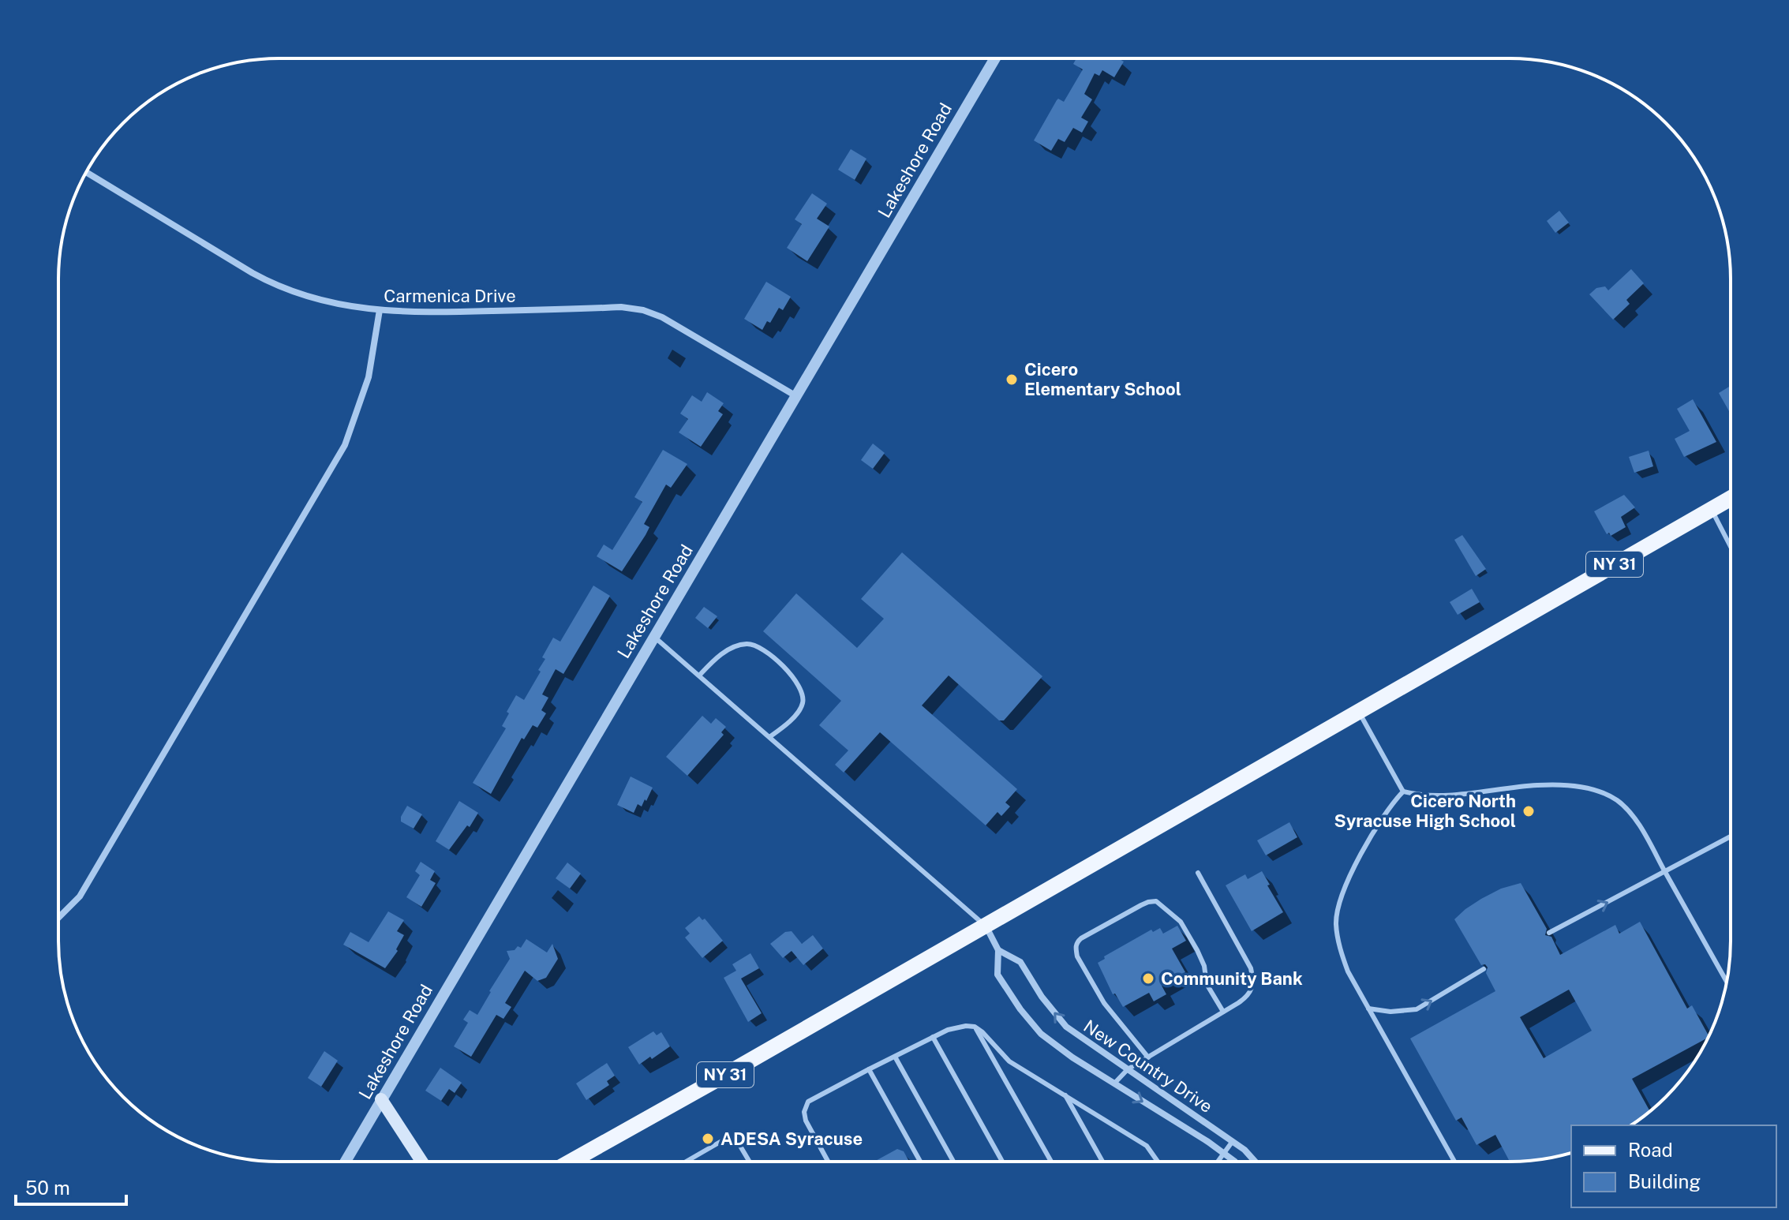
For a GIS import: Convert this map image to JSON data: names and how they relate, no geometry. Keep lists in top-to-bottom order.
{
  "streets": {
    "main road": ["NY 31"],
    "street": ["Lakeshore Road", "Carmenica Drive", "New Country Drive"]
  },
  "crossings": [
    ["Lakeshore Road", "Carmenica Drive"],
    ["NY 31", "New Country Drive"]
  ],
  "places": [
    "Cicero Elementary School",
    "Cicero North Syracuse High School",
    "Community Bank",
    "ADESA Syracuse"
  ],
  "legend": ["Road", "Building"],
  "scale_bar": "50 m"
}
